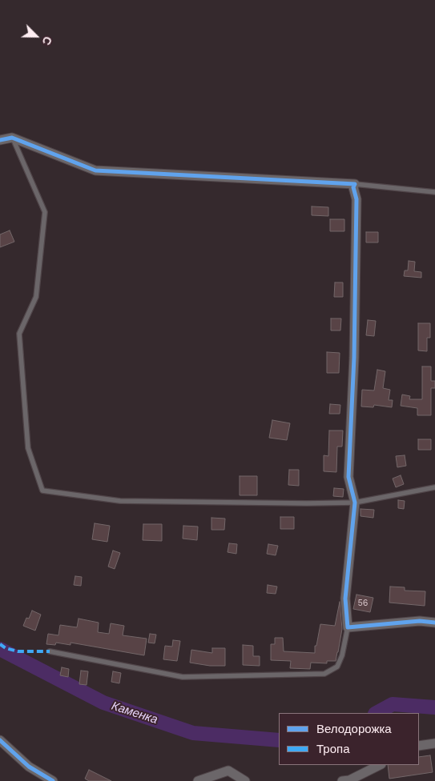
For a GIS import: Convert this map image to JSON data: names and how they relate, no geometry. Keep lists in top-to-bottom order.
{
  "water": ["Каменка"],
  "house_numbers": ["56"],
  "legend": ["Велодорожка", "Тропа"],
  "north": "bottom right"
}
